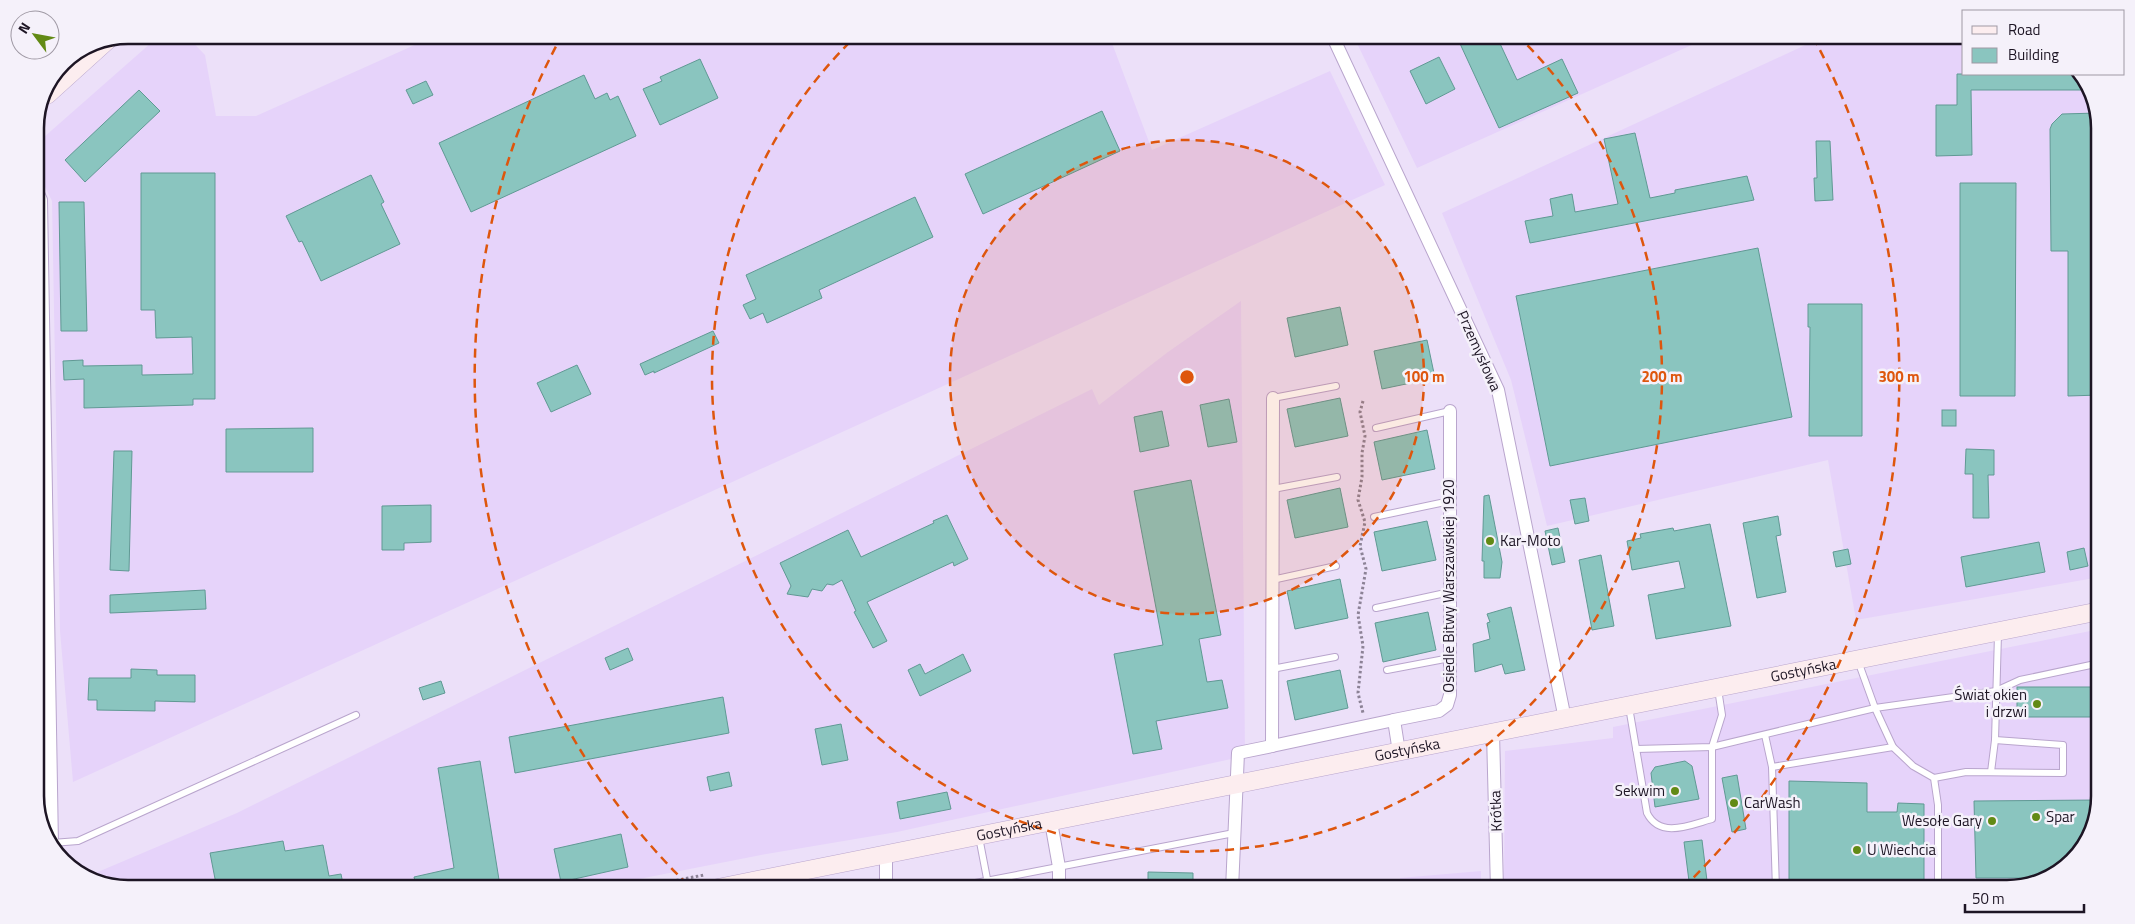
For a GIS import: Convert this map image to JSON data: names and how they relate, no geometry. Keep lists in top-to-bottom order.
{
  "streets": {
    "main road": ["Gostyńska"],
    "street": ["Przemysłowa", "Osiedle Bitwy Warszawskiej 1920", "Krótka"]
  },
  "crossings": [
    ["Przemysłowa", "Gostyńska"],
    ["Osiedle Bitwy Warszawskiej 1920", "Gostyńska"],
    ["Gostyńska", "Krótka"]
  ],
  "places": [
    "Kar-Moto",
    "Świat okien i drzwi",
    "Sekwim",
    "CarWash",
    "Spar",
    "Wesołe Gary",
    "U Wiechcia"
  ],
  "legend": ["Road", "Building"],
  "scale_bar": "50 m",
  "north": "top left",
  "rings": ["100 m", "200 m", "300 m"]
}
